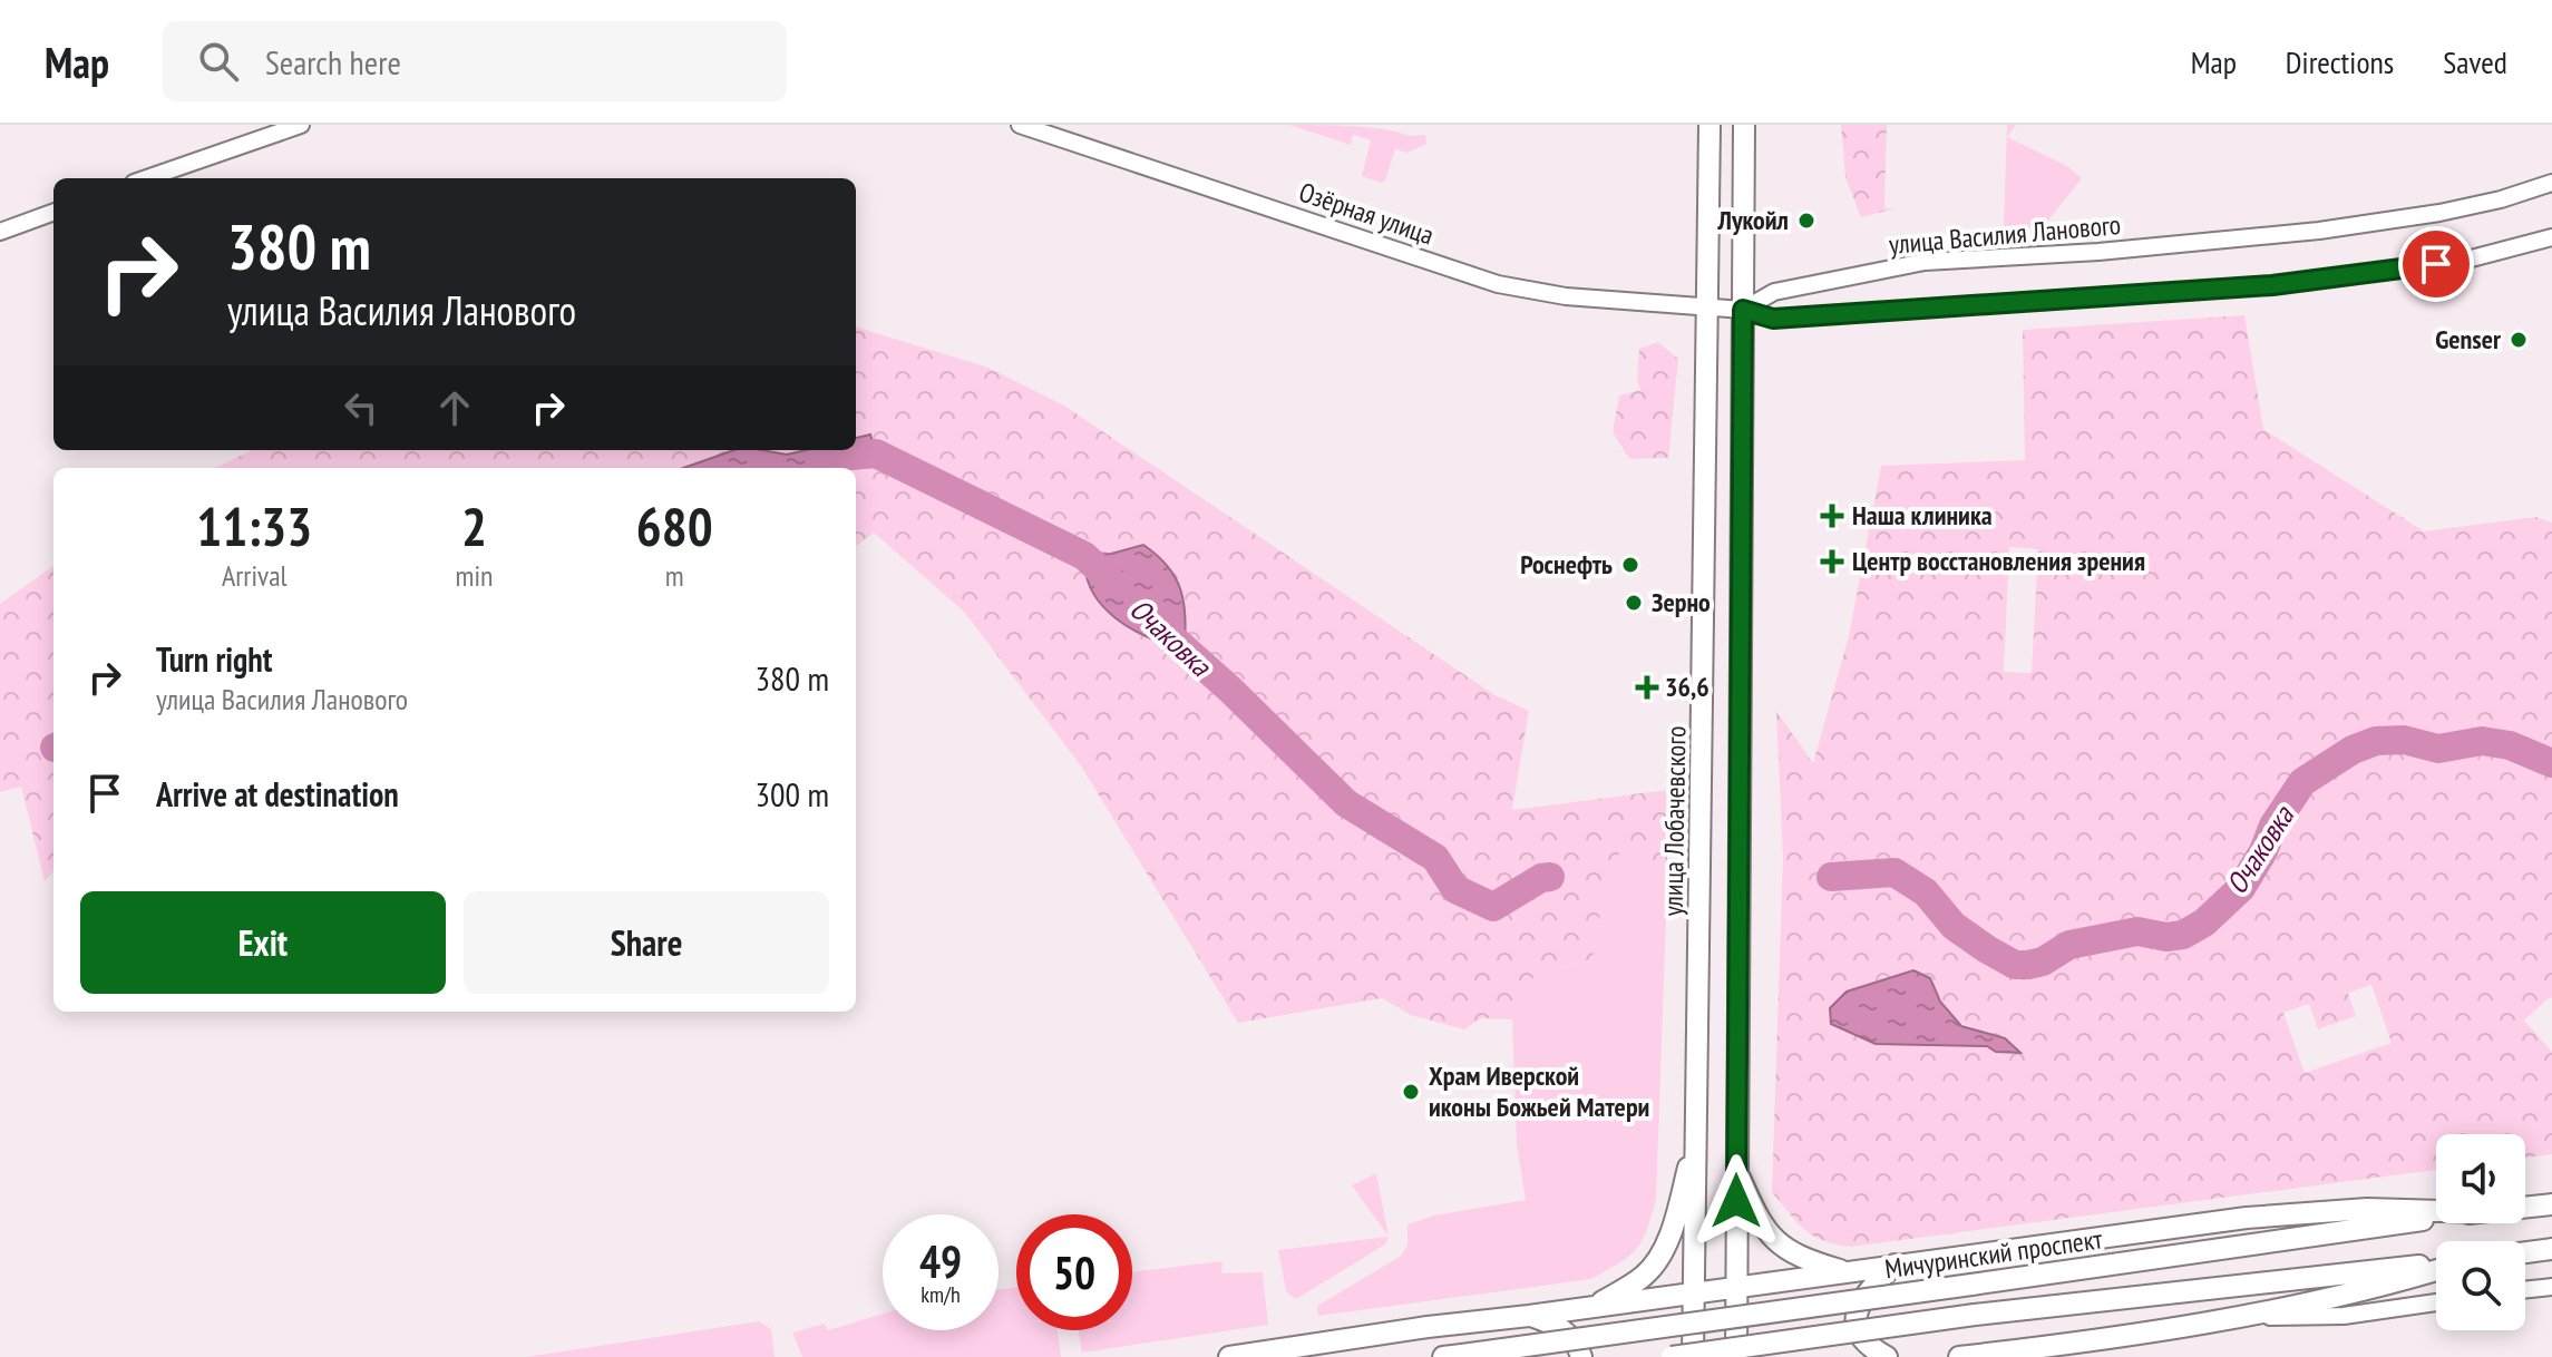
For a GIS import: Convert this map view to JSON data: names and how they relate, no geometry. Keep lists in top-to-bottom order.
{
  "streets": {
    "main road": ["улица Лобачевского", "Мичуринский проспект"],
    "street": ["Озёрная улица", "улица Василия Ланового"]
  },
  "crossings": [
    ["Озёрная улица", "улица Василия Ланового"],
    ["Озёрная улица", "улица Лобачевского"]
  ],
  "water": ["Очаковка"],
  "places": {
    "other": [
      "Лукойл",
      "Genser",
      "Роснефть",
      "Зерно",
      "Храм Иверской иконы Божьей Матери"
    ],
    "health": ["Наша клиника", "Центр восстановления зрения", "36,6"]
  },
  "page": {
    "header": "Map",
    "search": "Search here",
    "nav": ["Map", "Directions", "Saved"],
    "turn": ["380 m", "улица Василия Ланового"],
    "eta": [
      "11:33",
      "Arrival",
      "2",
      "min",
      "680",
      "m"
    ],
    "list": [
      {
        "name": "Turn right",
        "note": "улица Василия Ланового",
        "value": "380 m"
      },
      {
        "name": "Arrive at destination",
        "value": "300 m"
      }
    ],
    "buttons": ["Exit", "Share"],
    "speed": "49 km/h",
    "limit": "50"
  }
}
